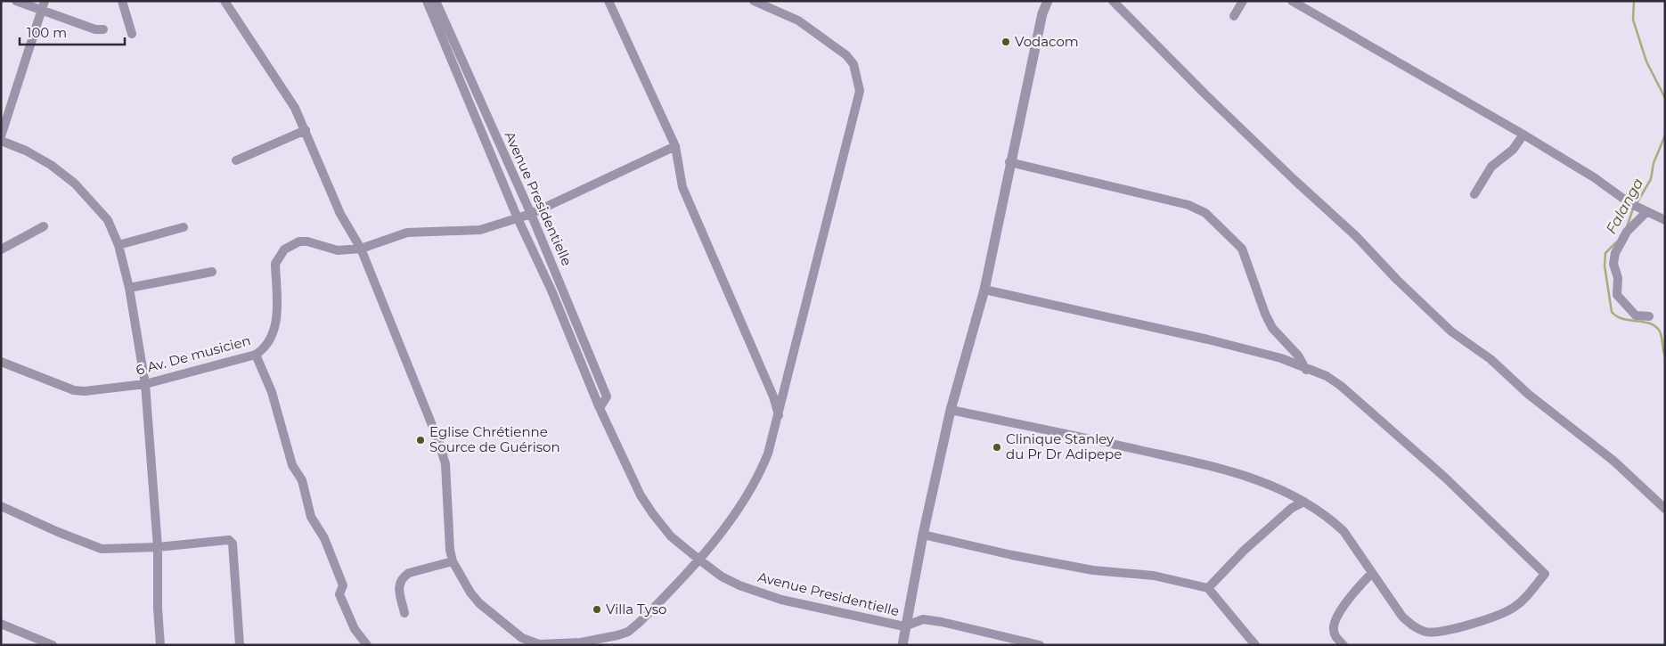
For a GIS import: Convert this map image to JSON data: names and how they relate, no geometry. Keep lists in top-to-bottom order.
{
  "streets": {
    "street": ["Avenue Presidentielle", "6 Av. De musicien"]
  },
  "crossings": [
    ["Avenue Presidentielle", "6 Av. De musicien"]
  ],
  "water": ["Falanga"],
  "places": [
    "Vodacom",
    "Eglise Chrétienne Source de Guérison",
    "Clinique Stanley du Pr Dr Adipepe",
    "Villa Tyso"
  ],
  "scale_bar": "100 m"
}
